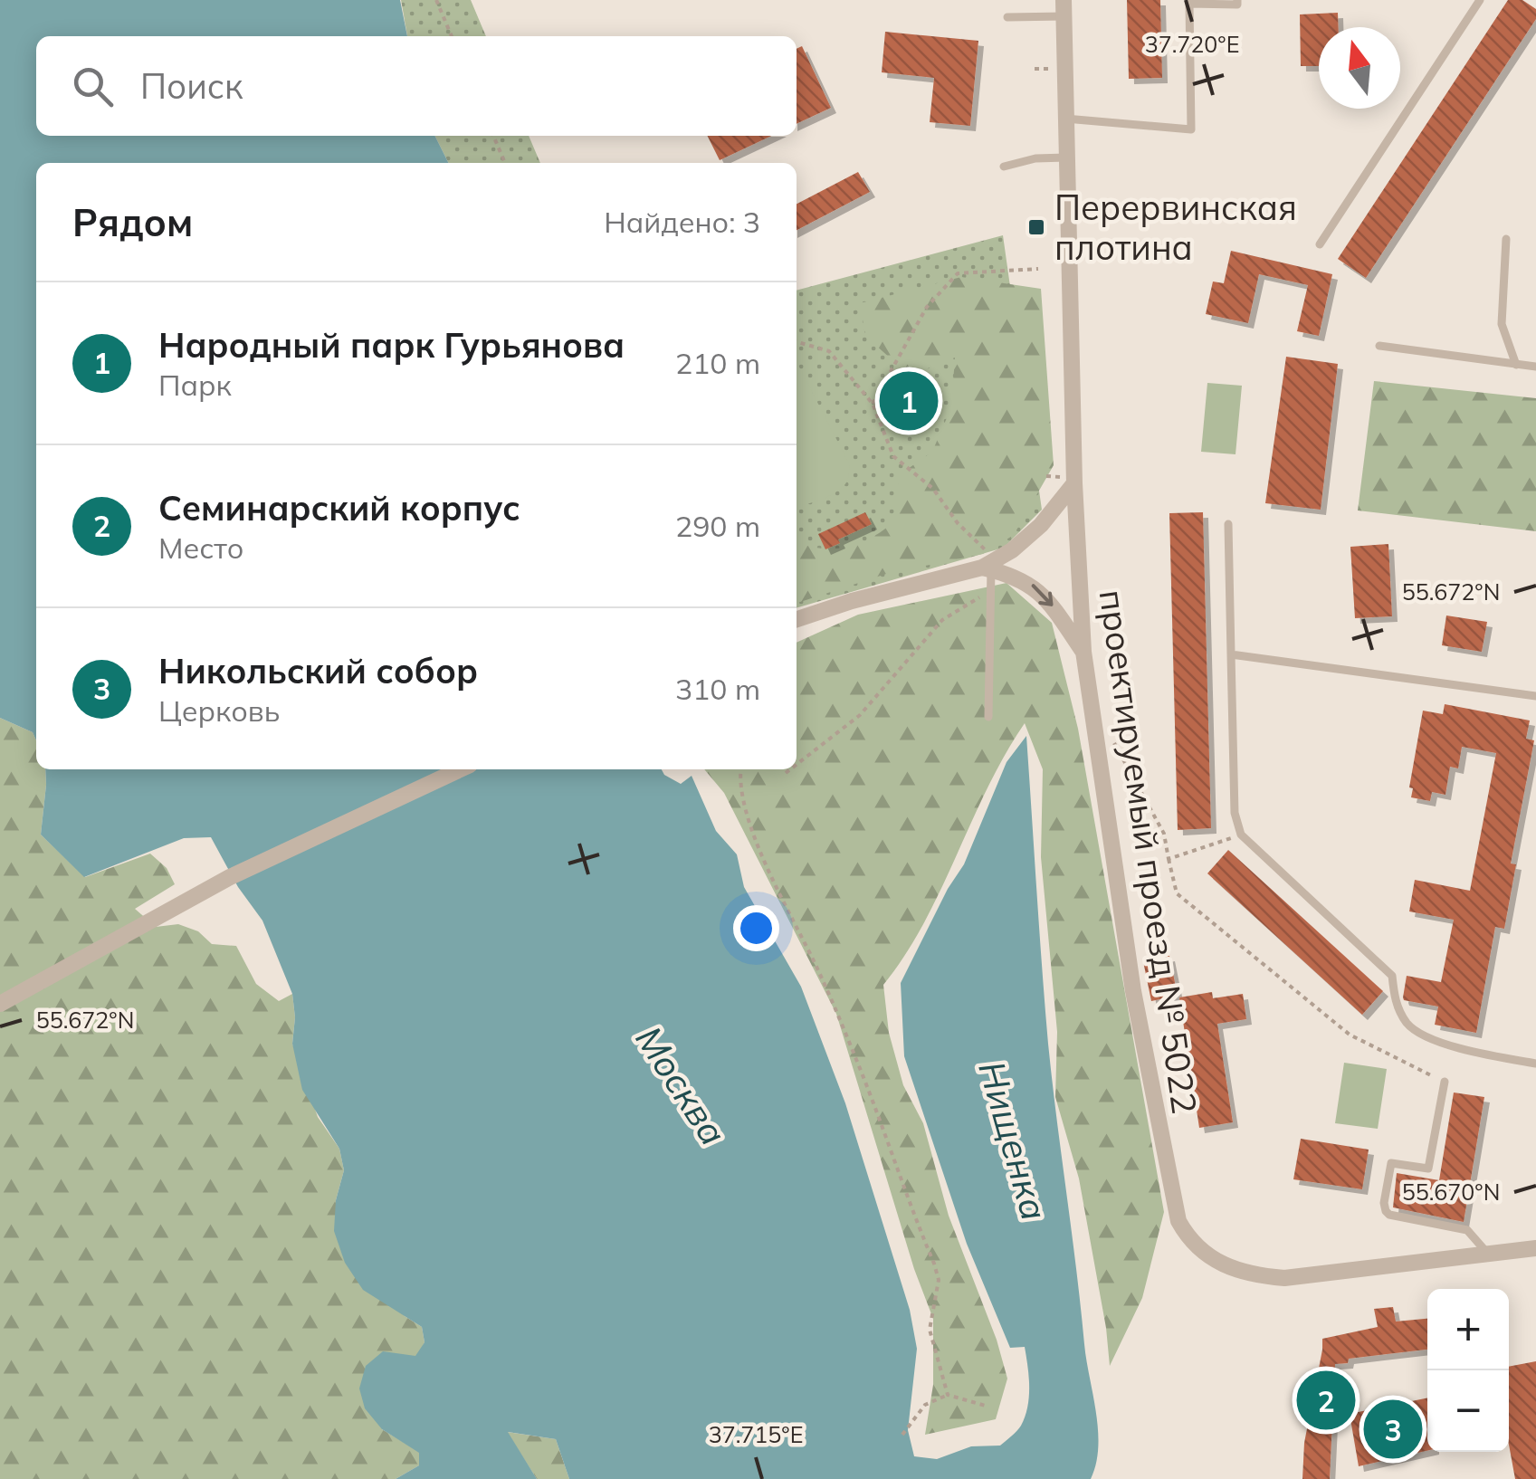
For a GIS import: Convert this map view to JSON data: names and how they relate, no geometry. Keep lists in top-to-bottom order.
{
  "streets": {
    "street": ["проектируемый проезд № 5022"]
  },
  "water": ["Москва", "Нищенка"],
  "places": {
    "transit": ["Перервинская плотина"]
  },
  "north": "top",
  "page": {
    "search": "Поиск",
    "heading": ["Рядом", "Найдено: 3"],
    "list": [
      {
        "mark": "1",
        "name": "Народный парк Гурьянова",
        "note": "Парк",
        "value": "210 m"
      },
      {
        "mark": "2",
        "name": "Семинарский корпус",
        "note": "Место",
        "value": "290 m"
      },
      {
        "mark": "3",
        "name": "Никольский собор",
        "note": "Церковь",
        "value": "310 m"
      }
    ],
    "pins": ["1", "2", "3"],
    "map_buttons": ["+", "−"]
  },
  "coordinates": [
    "37.720°E",
    "55.672°N",
    "55.670°N",
    "37.715°E"
  ]
}
